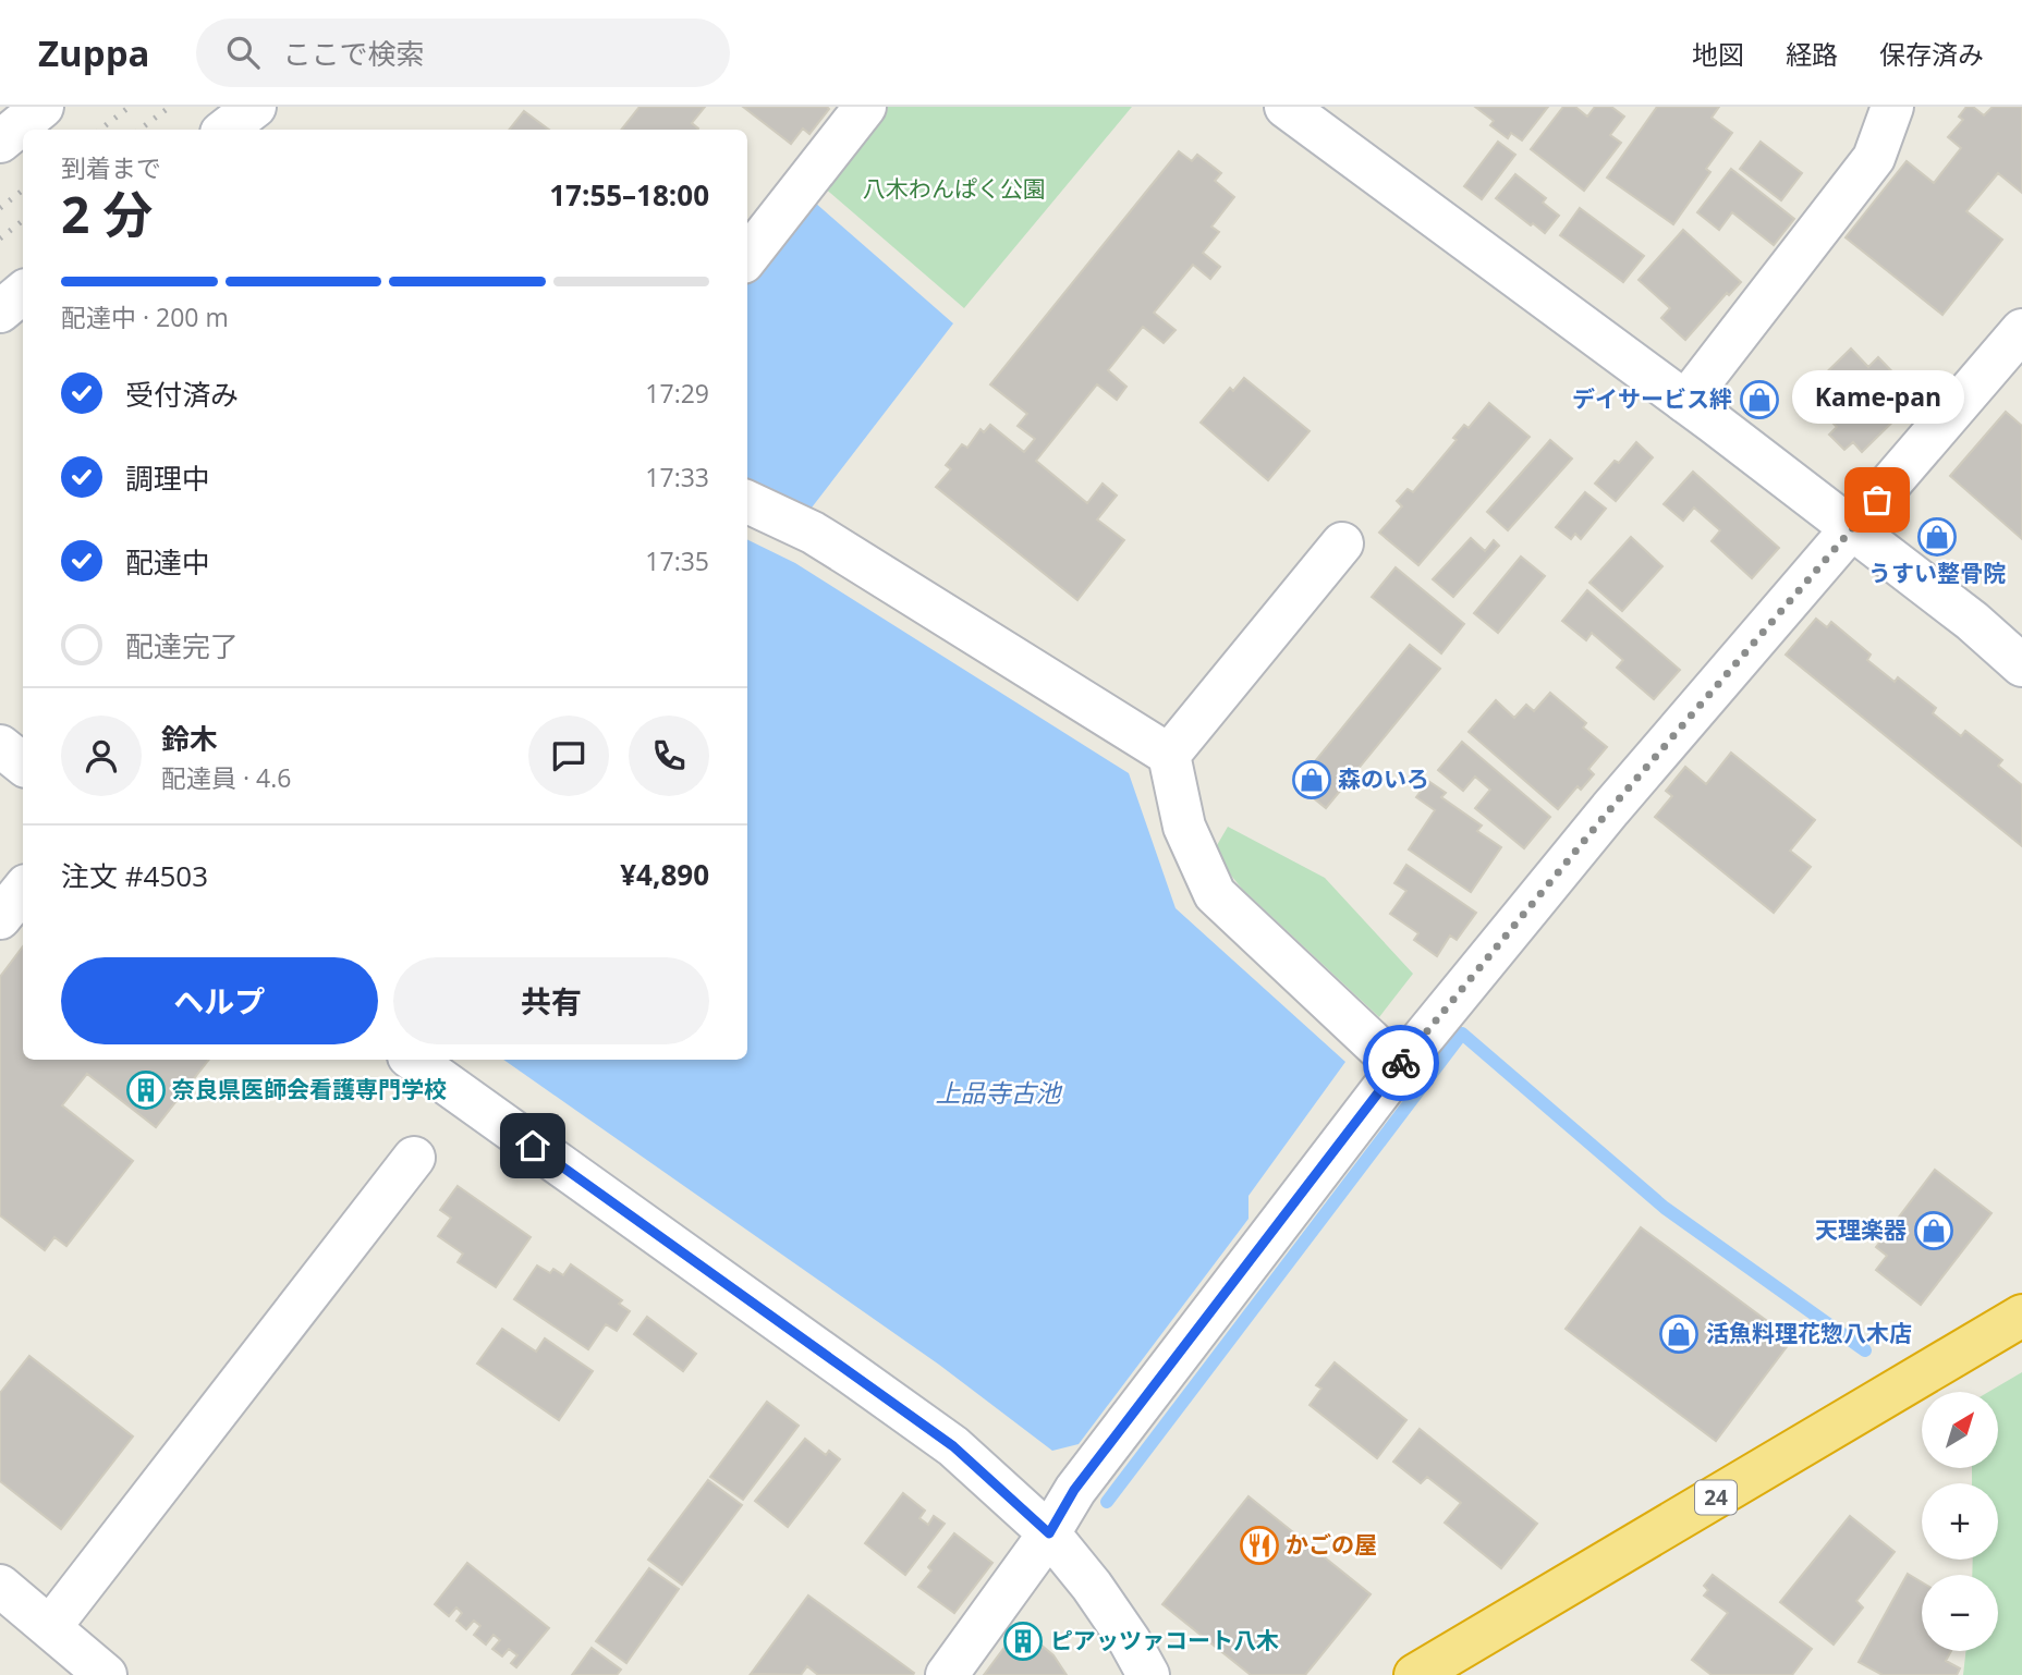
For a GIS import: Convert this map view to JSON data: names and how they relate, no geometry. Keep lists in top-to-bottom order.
{
  "streets": {
    "highway": ["24"]
  },
  "water": ["上品寺古池"],
  "parks": ["八木わんぱく公園"],
  "places": {
    "shop": [
      "デイサービス絆",
      "うすい整骨院",
      "森のいろ",
      "天理楽器",
      "活魚料理花惣八木店"
    ],
    "other": ["Kame-pan"],
    "building": ["奈良県医師会看護専門学校", "ピアッツァコート八木"],
    "restaurant": ["かごの屋"]
  },
  "north": "top right",
  "page": {
    "header": "Zuppa",
    "search": "ここで検索",
    "nav": ["地図", "経路", "保存済み"],
    "heading": ["2 分", "到着まで", "17:55–18:00"],
    "panel": [
      "鈴木",
      "配達員 · 4.6",
      "注文 #4503",
      "¥4,890"
    ],
    "bar": "配達中 · 200 m",
    "list": [
      ["受付済み", "17:29"],
      ["調理中", "17:33"],
      ["配達中", "17:35"],
      "配達完了"
    ],
    "bubble": "Kame-pan",
    "buttons": ["ヘルプ", "共有"],
    "map_buttons": ["+", "−"]
  }
}
